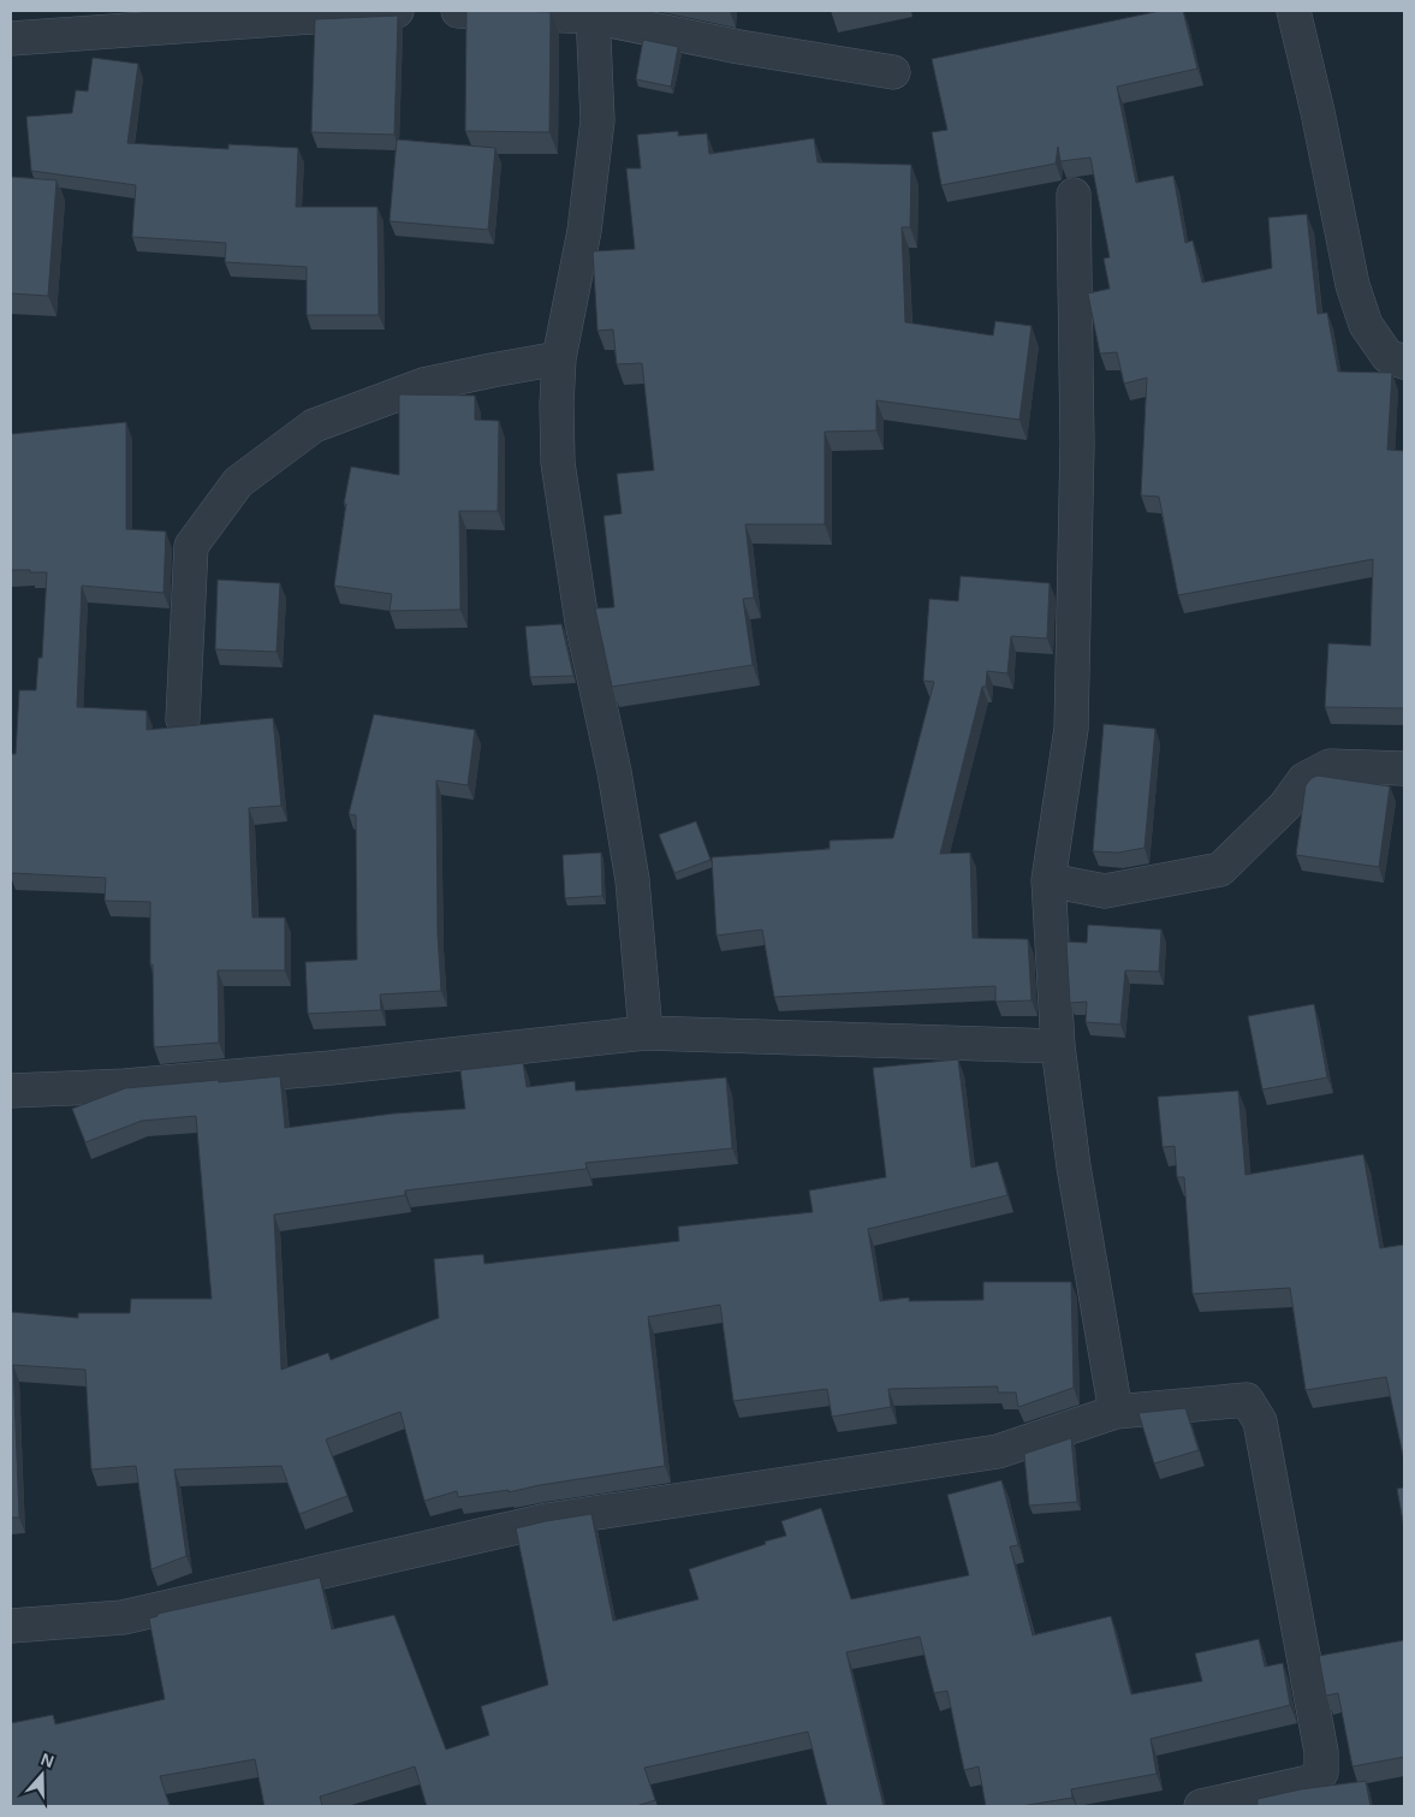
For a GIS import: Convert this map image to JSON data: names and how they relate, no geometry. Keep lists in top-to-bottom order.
{
  "north": "top"
}
